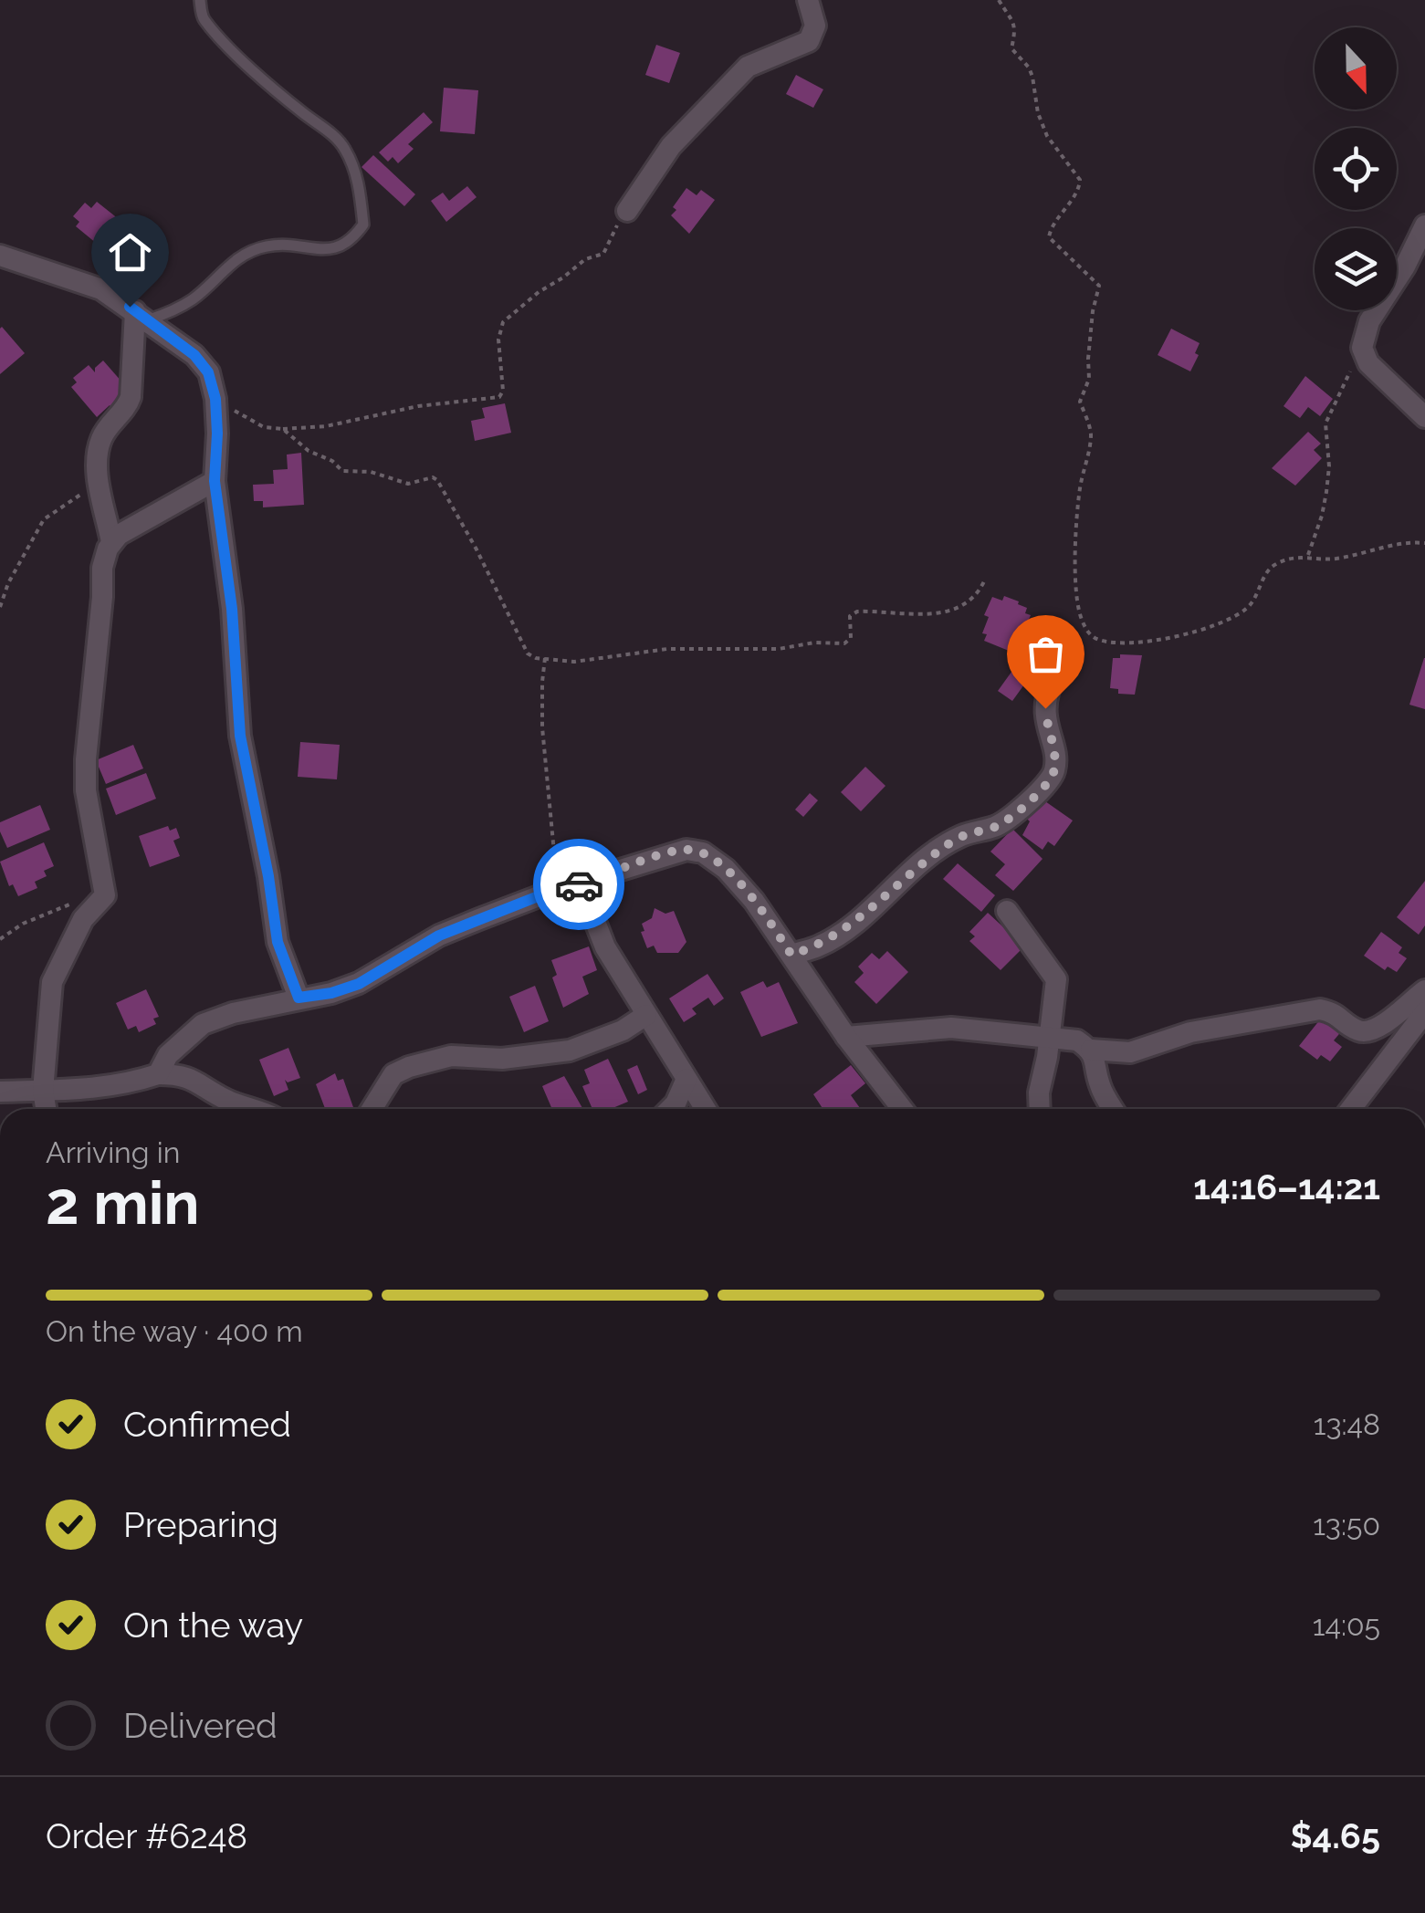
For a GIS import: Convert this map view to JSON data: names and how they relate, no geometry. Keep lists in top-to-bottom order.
{
  "north": "bottom",
  "page": {
    "heading": ["2 min", "Arriving in", "14:16–14:21"],
    "panel": ["Order #6248", "$4.65"],
    "bar": "On the way · 400 m",
    "list": [
      ["Confirmed", "13:48"],
      ["Preparing", "13:50"],
      ["On the way", "14:05"],
      "Delivered"
    ]
  }
}
